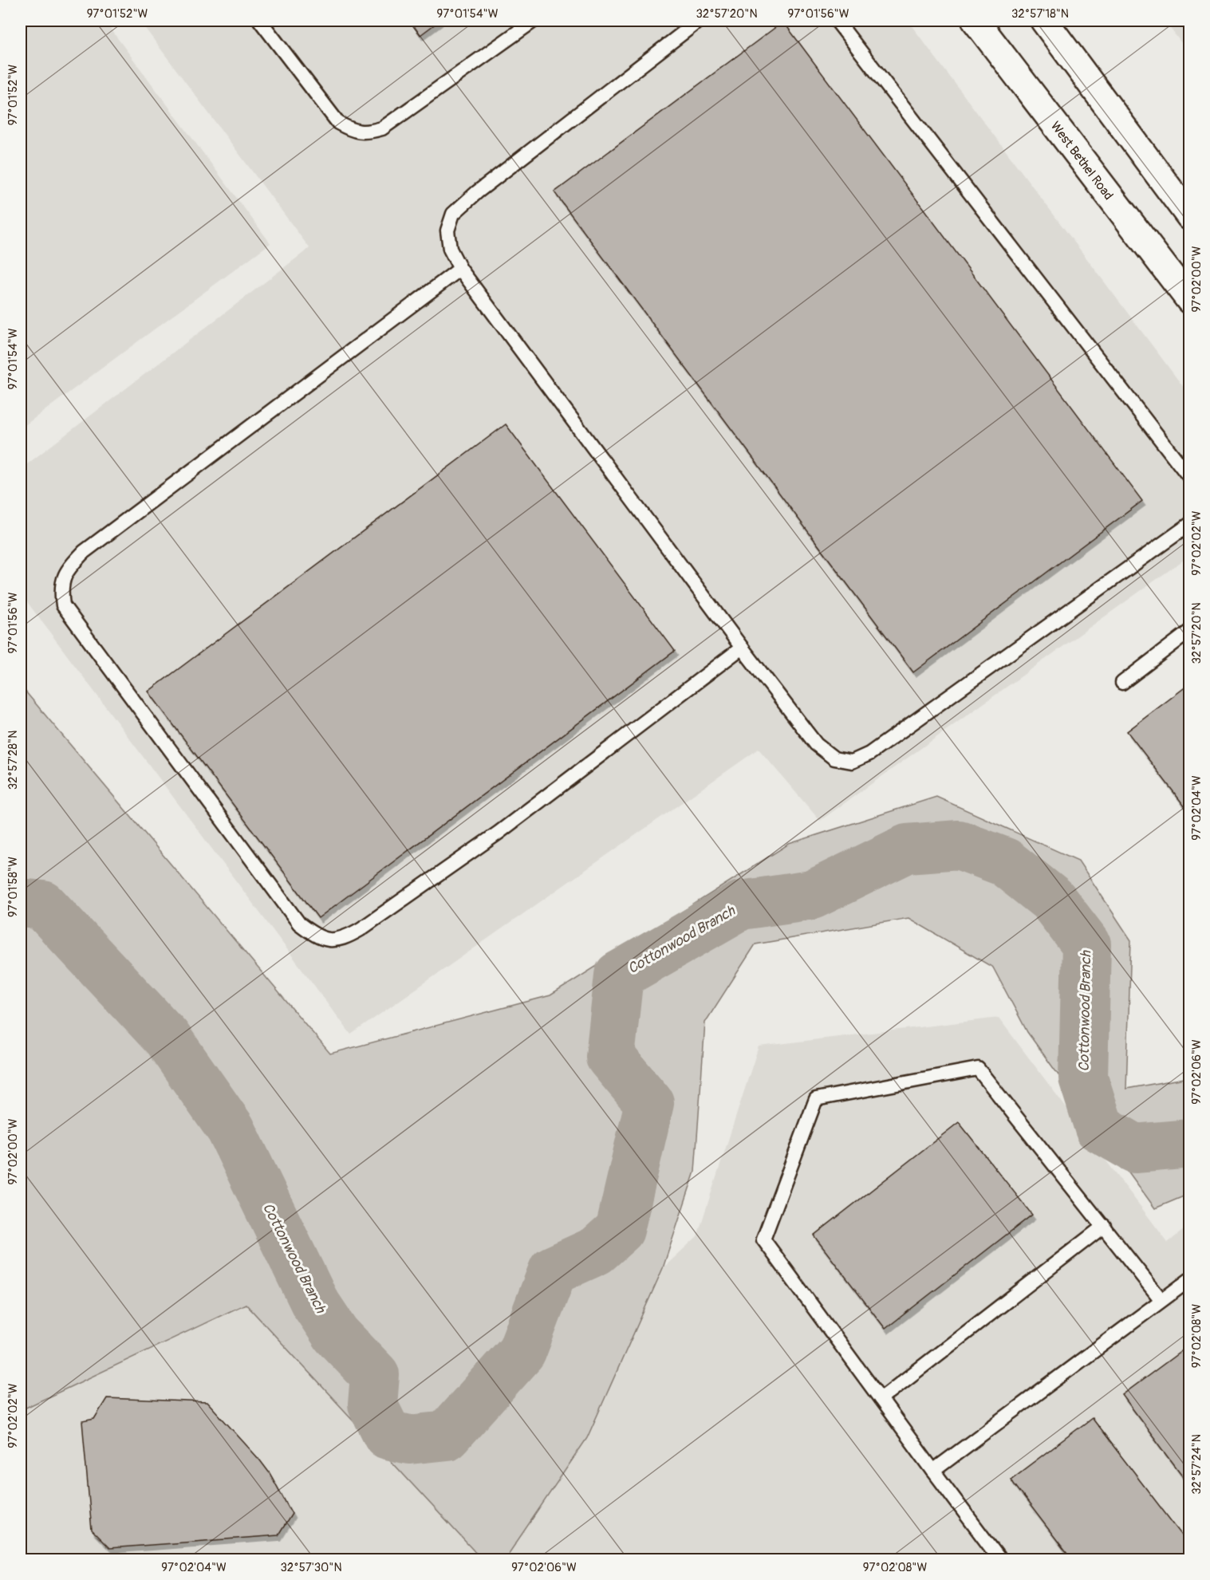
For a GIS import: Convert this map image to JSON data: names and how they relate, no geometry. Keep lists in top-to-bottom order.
{
  "streets": {
    "main road": ["West Bethel Road"]
  },
  "water": ["Cottonwood Branch"],
  "coordinates": [
    "97°01'52\"W",
    "97°01'54\"W",
    "32°57'20\"N",
    "97°01'56\"W",
    "32°57'18\"N",
    "97°02'00\"W",
    "97°02'02\"W",
    "32°57'28\"N",
    "97°02'04\"W",
    "97°01'58\"W",
    "97°02'06\"W",
    "97°02'08\"W",
    "32°57'24\"N",
    "32°57'30\"N"
  ]
}
